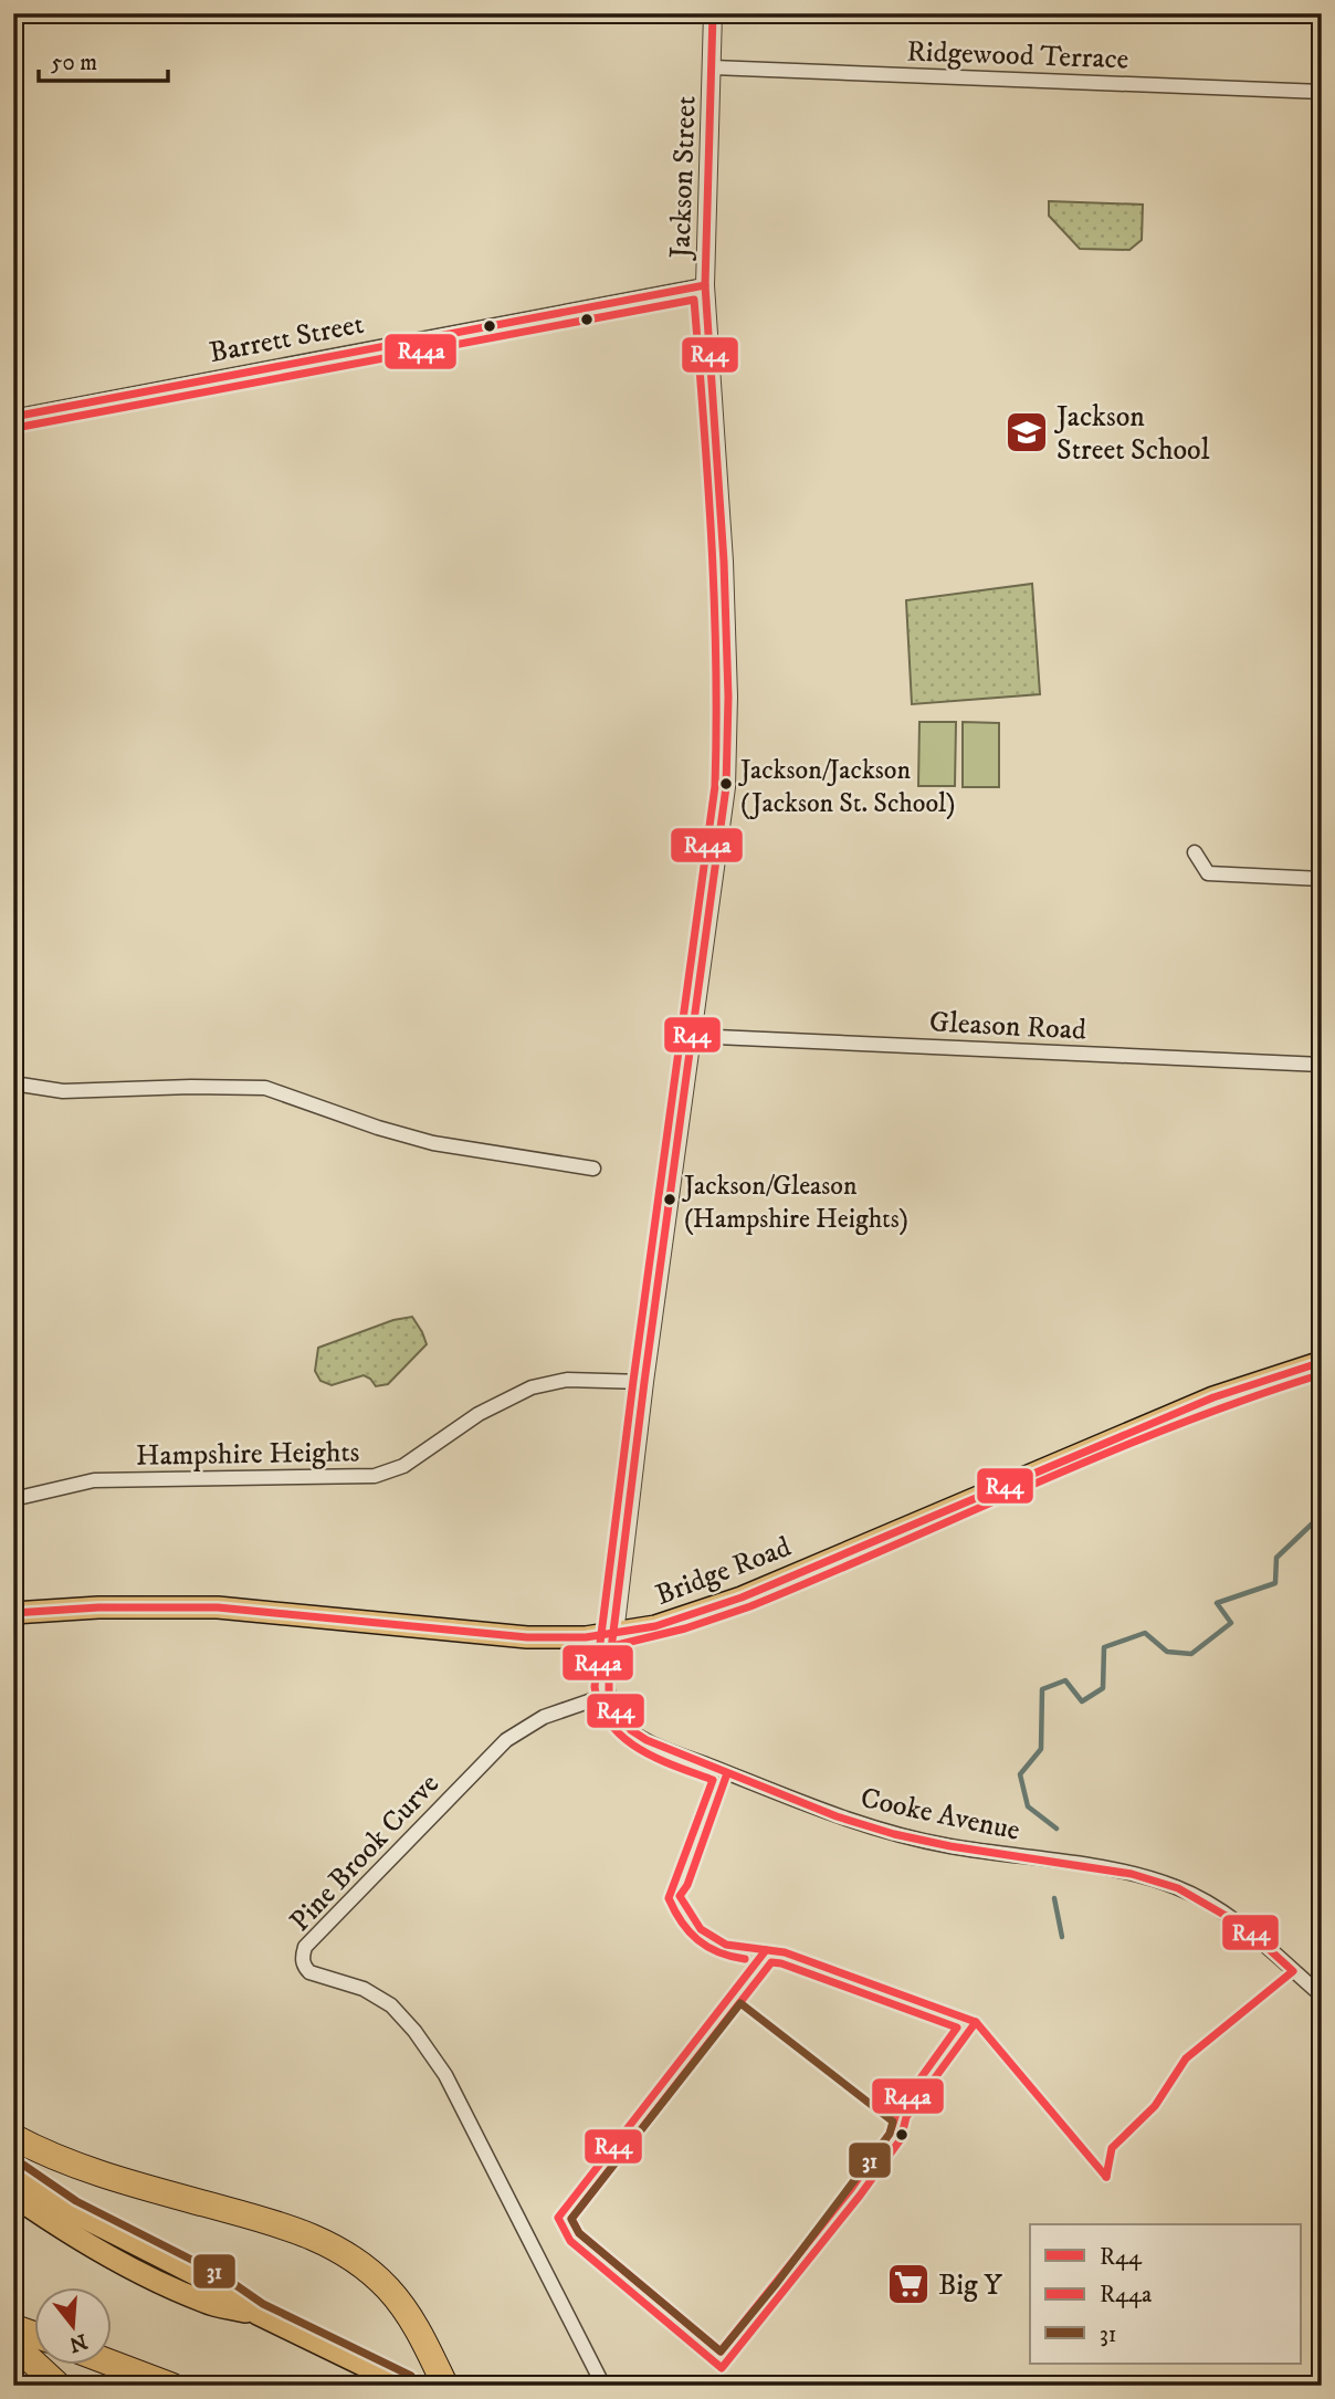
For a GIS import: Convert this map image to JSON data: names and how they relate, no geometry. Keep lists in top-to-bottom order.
{
  "streets": {
    "main road": ["Bridge Road"],
    "street": [
      "Ridgewood Terrace",
      "Jackson Street",
      "Barrett Street",
      "Gleason Road",
      "Hampshire Heights",
      "Cooke Avenue",
      "Pine Brook Curve"
    ]
  },
  "crossings": [
    ["Ridgewood Terrace", "Jackson Street"],
    ["Jackson Street", "Barrett Street"],
    ["Jackson Street", "Gleason Road"],
    ["Jackson Street", "Hampshire Heights"],
    ["Jackson Street", "Bridge Road"],
    ["Cooke Avenue", "Pine Brook Curve"]
  ],
  "places": {
    "school or university": ["Jackson Street School"],
    "other": ["Jackson/Jackson (Jackson St. School)", "Jackson/Gleason (Hampshire Heights)"],
    "supermarket": ["Big Y"]
  },
  "lines": ["transit line R44", "transit line R44a", "transit line 31"],
  "legend": ["R44", "R44a", "31"],
  "scale_bar": "50 m",
  "north": "bottom"
}
